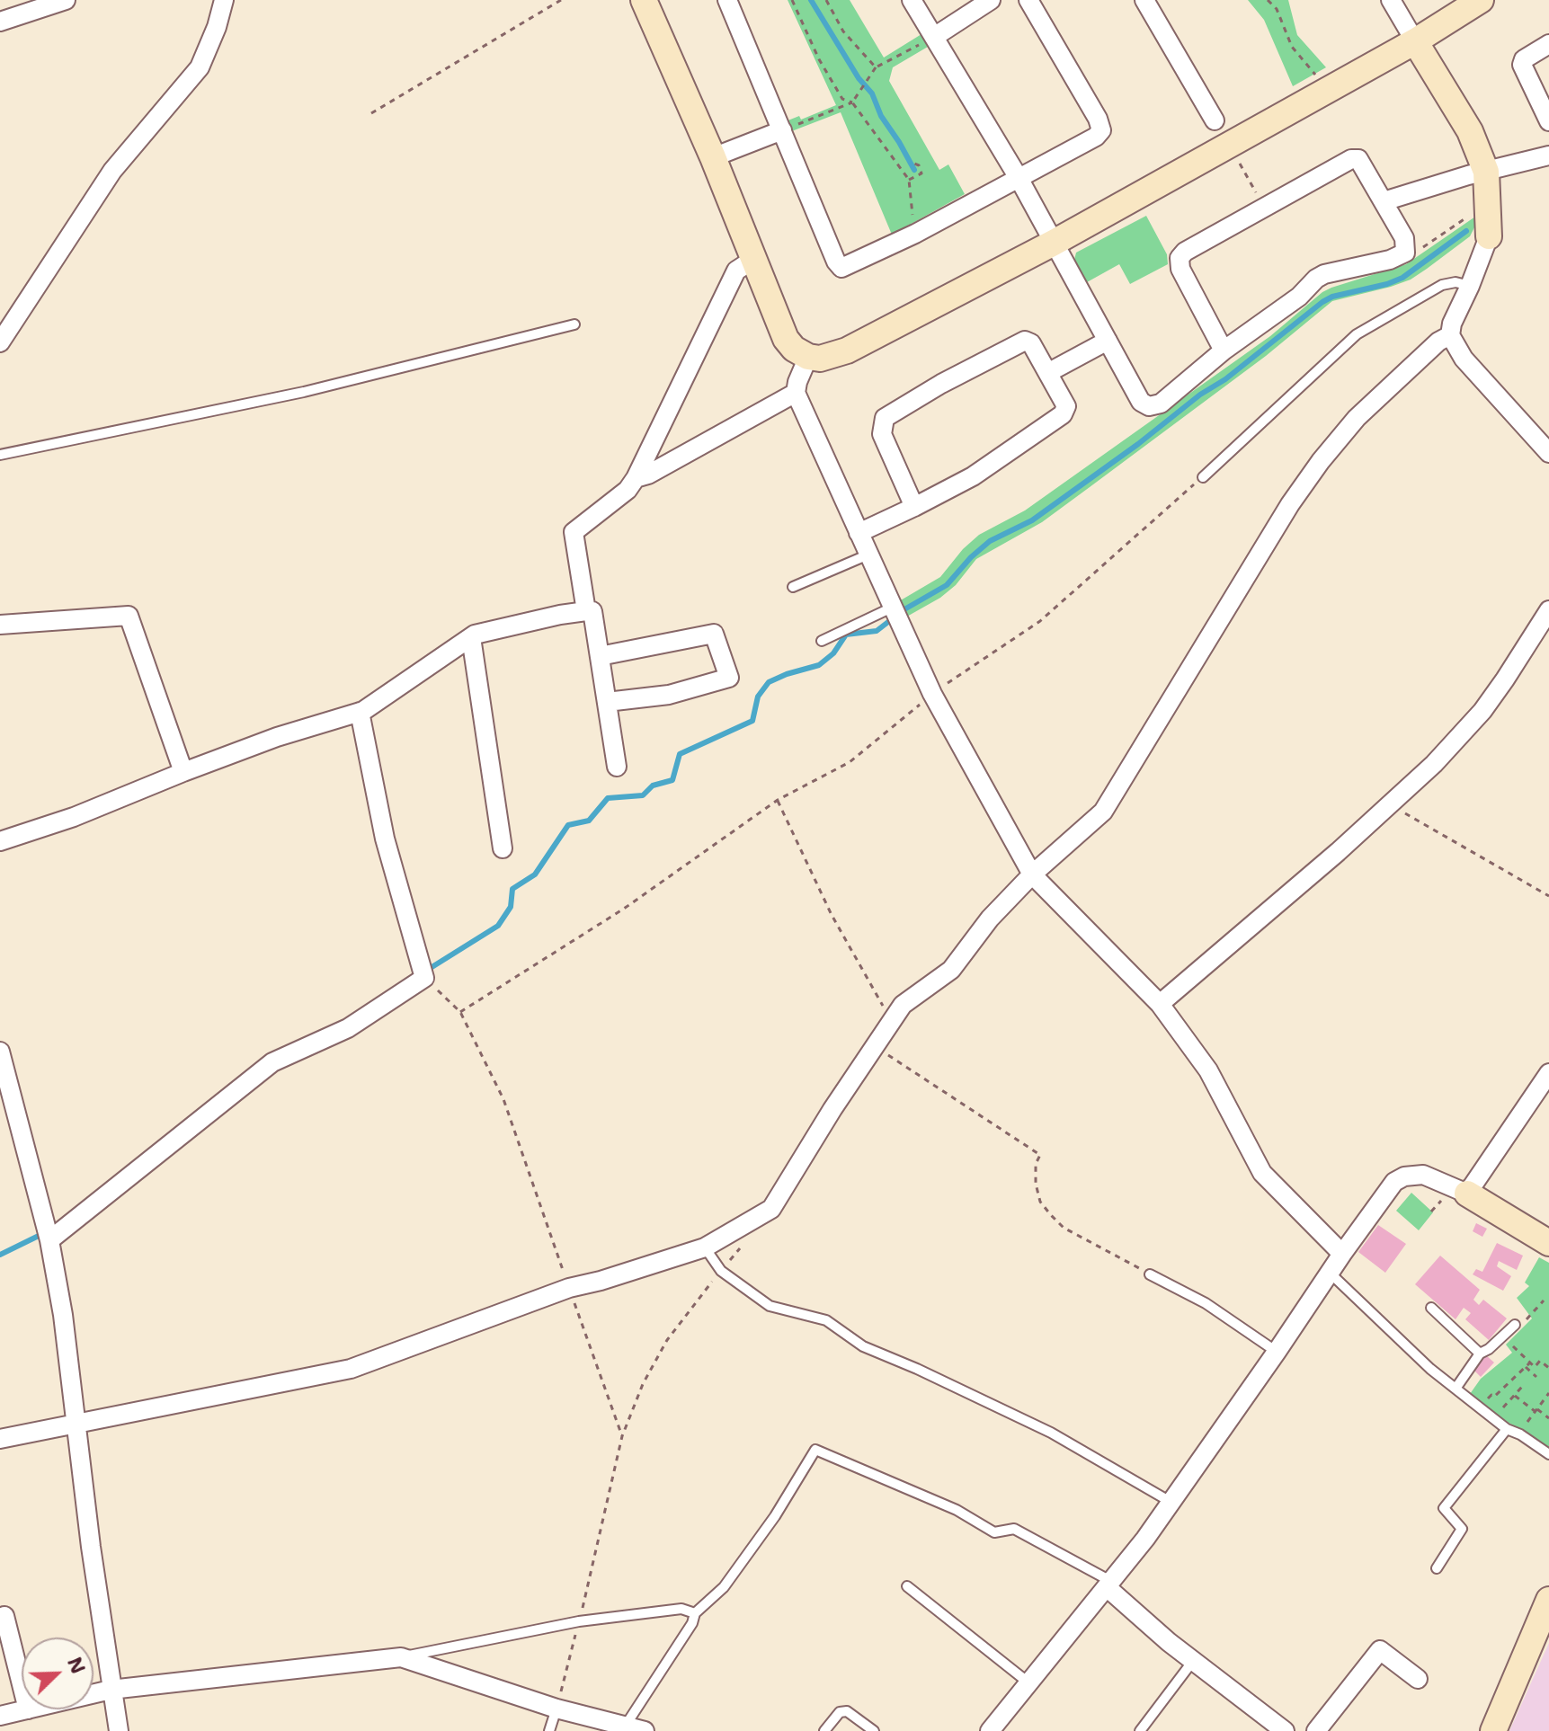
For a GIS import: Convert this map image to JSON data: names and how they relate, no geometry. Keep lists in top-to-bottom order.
{
  "north": "top right"
}
